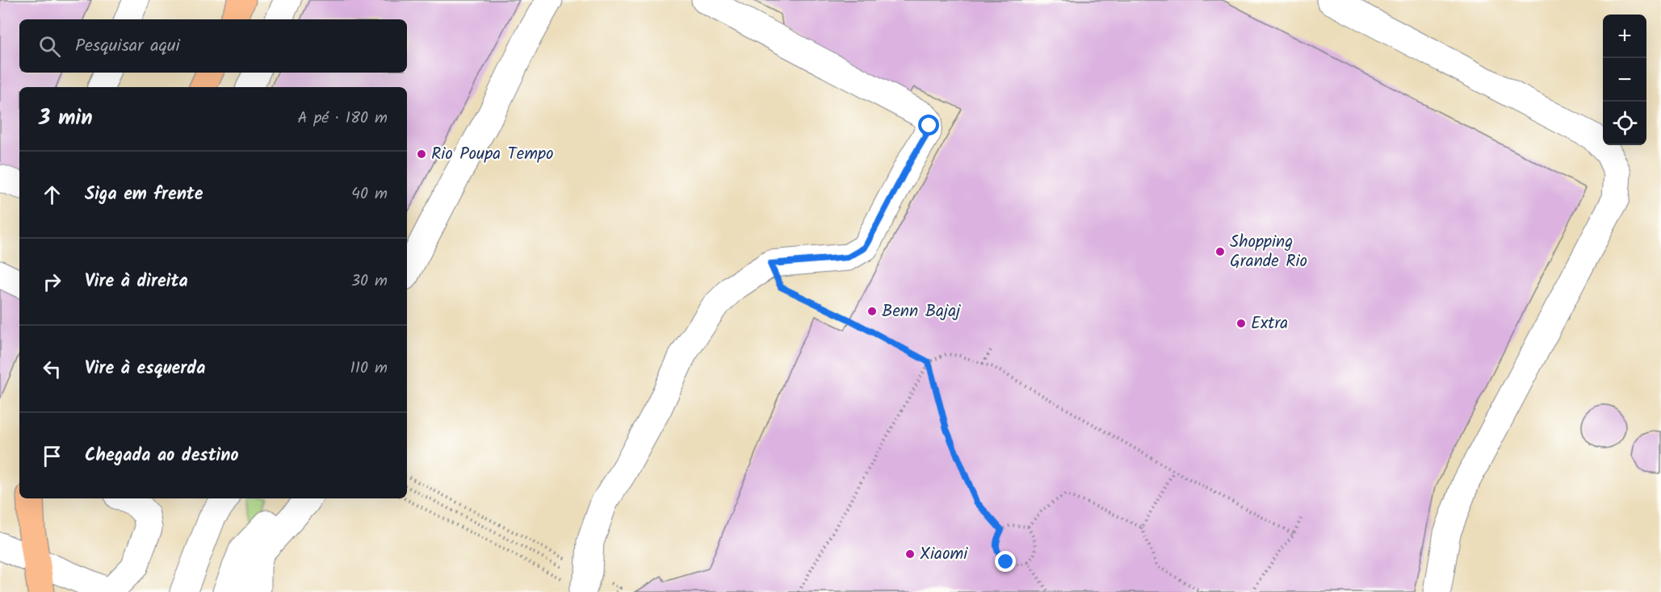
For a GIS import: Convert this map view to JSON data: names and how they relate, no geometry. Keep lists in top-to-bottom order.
{
  "places": [
    "Rio Poupa Tempo",
    "Shopping Grande Rio",
    "Benn Bajaj",
    "Extra",
    "Xiaomi"
  ],
  "page": {
    "map_buttons": ["+", "−"],
    "search": "Pesquisar aqui",
    "heading": ["3 min", "A pé · 180 m"],
    "list": [
      ["Siga em frente", "40 m"],
      ["Vire à direita", "30 m"],
      ["Vire à esquerda", "110 m"],
      "Chegada ao destino"
    ]
  }
}
